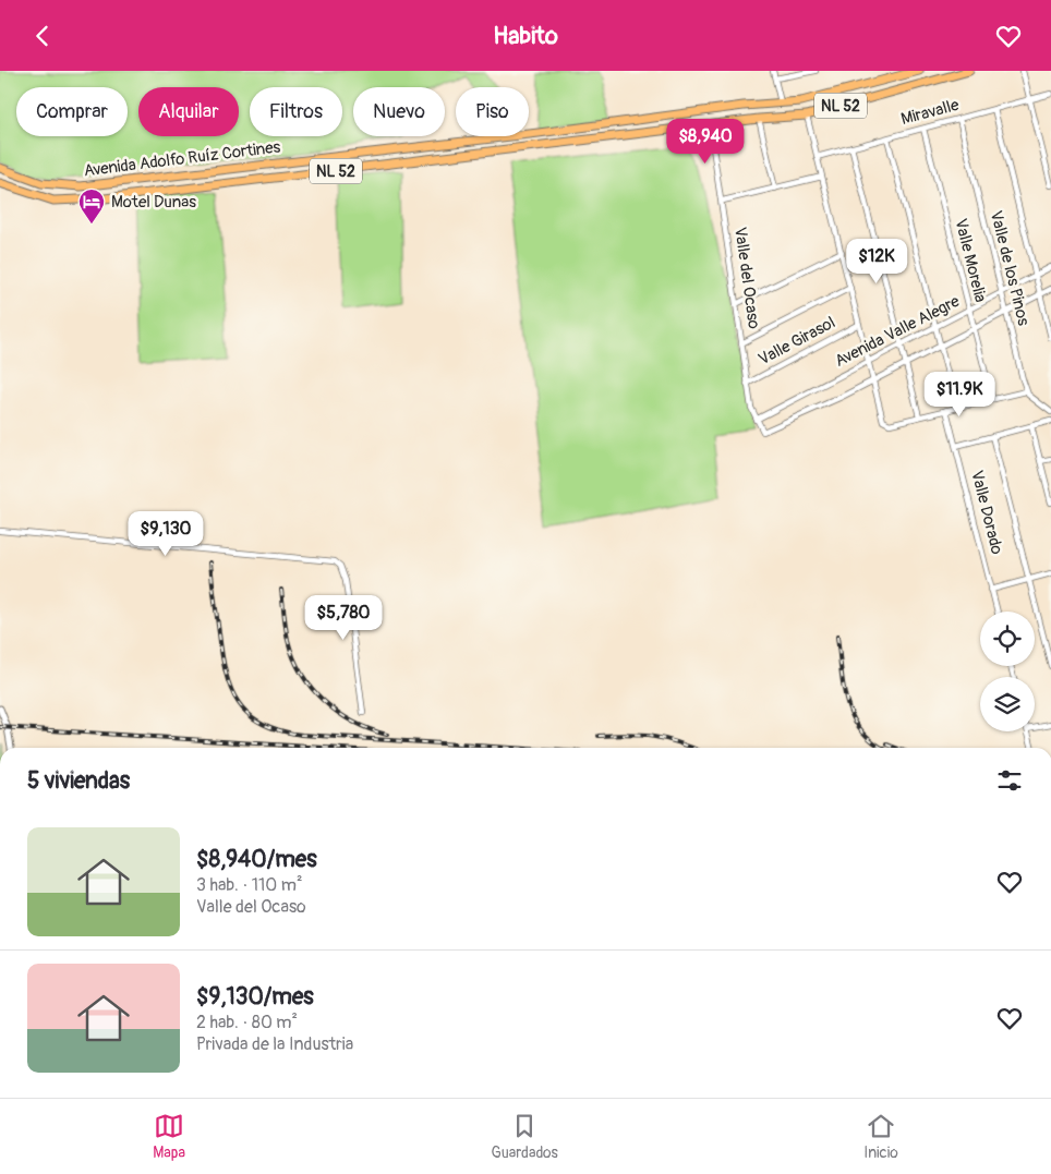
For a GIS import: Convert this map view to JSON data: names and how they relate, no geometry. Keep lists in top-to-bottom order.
{
  "streets": {
    "main road": ["NL 52", "Avenida Adolfo Ruíz Cortines"],
    "street": [
      "Miravalle",
      "Valle Morelia",
      "Valle de los Pinos",
      "Valle del Ocaso",
      "Avenida Valle Alegre",
      "Valle Girasol",
      "Valle Dorado"
    ]
  },
  "crossings": [
    ["Miravalle", "Valle Morelia"],
    ["Miravalle", "Valle de los Pinos"],
    ["Avenida Adolfo Ruíz Cortines", "Valle del Ocaso"],
    ["Valle Morelia", "Avenida Valle Alegre"],
    ["Valle de los Pinos", "Avenida Valle Alegre"],
    ["Valle del Ocaso", "Avenida Valle Alegre"],
    ["Valle del Ocaso", "Valle Girasol"]
  ],
  "places": {
    "hotel": ["Motel Dunas"]
  },
  "page": {
    "header": "Habito",
    "chip": [
      "Comprar",
      "Alquilar",
      "Filtros",
      "Nuevo",
      "Piso"
    ],
    "price": [
      "$8,940",
      "$12K",
      "$11.9K",
      "$9,130",
      "$5,780"
    ],
    "heading": "5 viviendas",
    "list": [
      {
        "name": "$8,940/mes",
        "note": "3 hab. · 110 m² · Valle del Ocaso"
      },
      {
        "name": "$9,130/mes",
        "note": "2 hab. · 80 m² · Privada de la Industria"
      }
    ],
    "tabs": ["Mapa", "Guardados", "Inicio"]
  }
}
